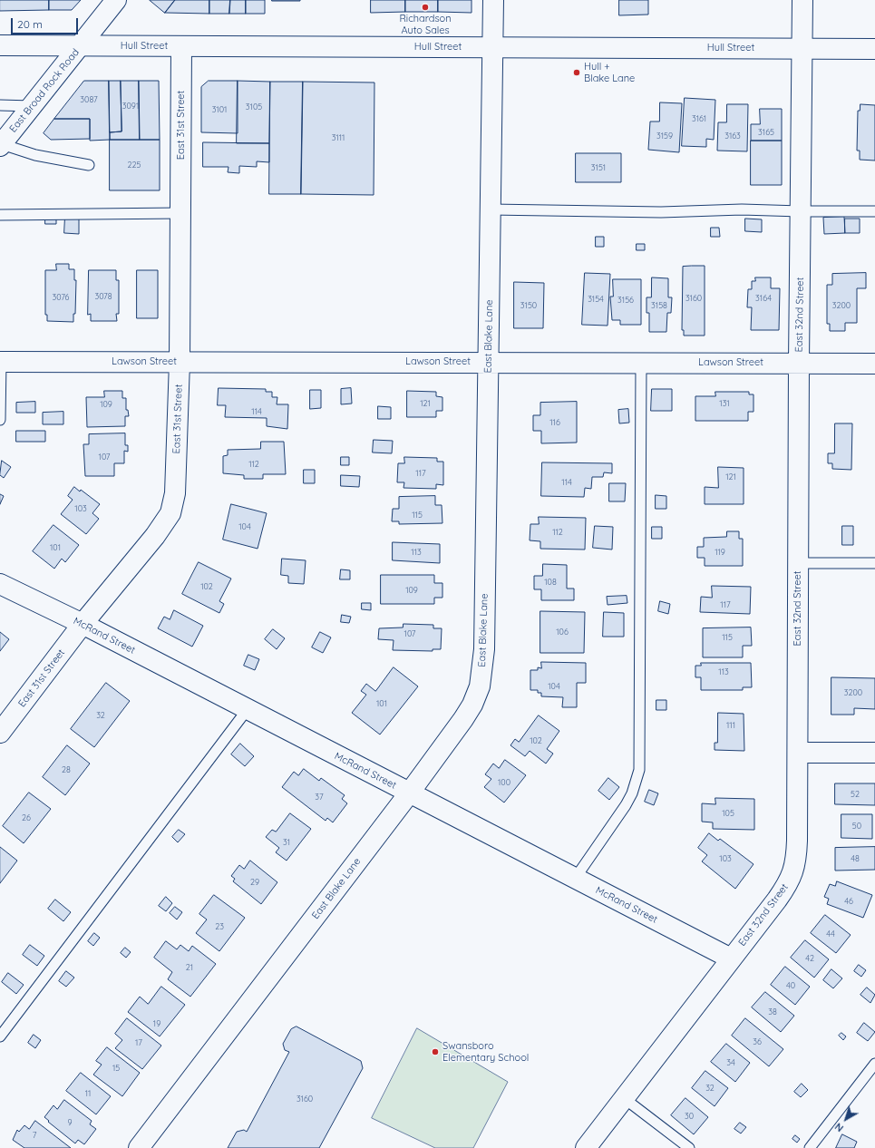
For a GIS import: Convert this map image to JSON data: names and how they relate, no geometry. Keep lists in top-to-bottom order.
{
  "streets": {
    "street": [
      "Hull Street",
      "East Broad Rock Road",
      "East 31st Street",
      "East 32nd Street",
      "East Blake Lane",
      "Lawson Street",
      "McRand Street"
    ]
  },
  "crossings": [
    ["Hull Street", "East Broad Rock Road"],
    ["Hull Street", "East 31st Street"],
    ["Hull Street", "East 32nd Street"],
    ["Hull Street", "East Blake Lane"],
    ["East 31st Street", "Lawson Street"],
    ["East 31st Street", "McRand Street"],
    ["East 32nd Street", "Lawson Street"],
    ["East 32nd Street", "McRand Street"],
    ["East Blake Lane", "Lawson Street"],
    ["East Blake Lane", "McRand Street"]
  ],
  "places": ["Richardson Auto Sales", "Hull + Blake Lane", "Swansboro Elementary School"],
  "house_numbers": [
    "3087",
    "3091",
    "3105",
    "3101",
    "3161",
    "3165",
    "3159",
    "3163",
    "3111",
    "225",
    "3151",
    "3078",
    "3076",
    "3160",
    "3164",
    "3154",
    "3156",
    "3150",
    "3158",
    "3200",
    "121",
    "131",
    "109",
    "114",
    "116",
    "107",
    "112",
    "117",
    "121",
    "114",
    "103",
    "115",
    "104",
    "112",
    "101",
    "113",
    "119",
    "108",
    "102",
    "109",
    "117",
    "106",
    "107",
    "115",
    "113",
    "104",
    "3200",
    "101",
    "32",
    "111",
    "102",
    "28",
    "100",
    "52",
    "37",
    "105",
    "26",
    "50",
    "31",
    "103",
    "48",
    "29",
    "46",
    "23",
    "44",
    "42",
    "21",
    "40",
    "38",
    "19",
    "36",
    "17",
    "34",
    "15",
    "32",
    "11",
    "3160",
    "30",
    "9",
    "7"
  ],
  "scale_bar": "20 m",
  "north": "bottom left"
}
